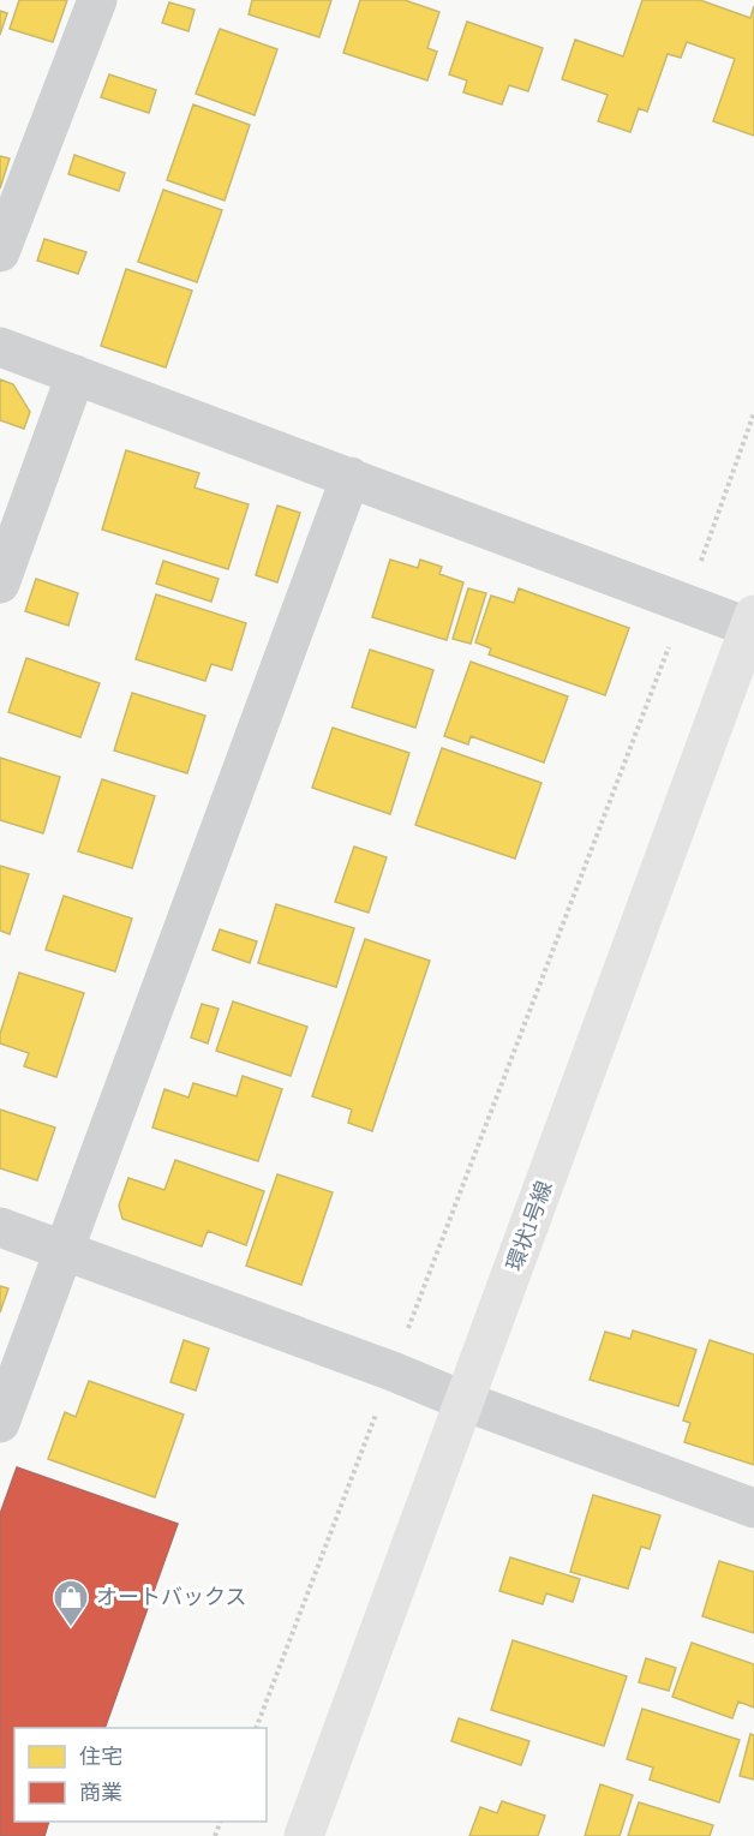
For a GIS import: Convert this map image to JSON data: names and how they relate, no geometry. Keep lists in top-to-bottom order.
{
  "streets": {
    "main road": ["環状1号線"]
  },
  "places": {
    "shop": ["オートバックス"]
  },
  "legend": ["住宅", "商業"]
}
